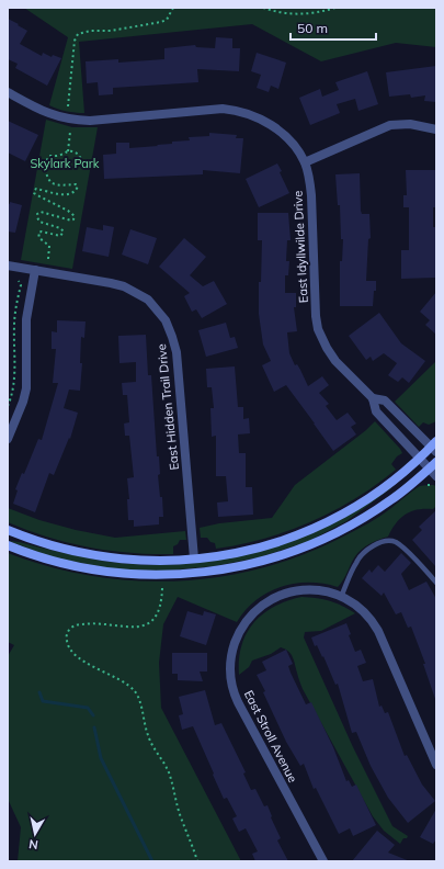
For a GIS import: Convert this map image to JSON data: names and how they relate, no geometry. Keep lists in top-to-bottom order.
{
  "streets": {
    "street": ["East Idyllwilde Drive", "East Hidden Trail Drive", "East Stroll Avenue"]
  },
  "parks": ["Skylark Park"],
  "scale_bar": "50 m",
  "north": "bottom"
}
